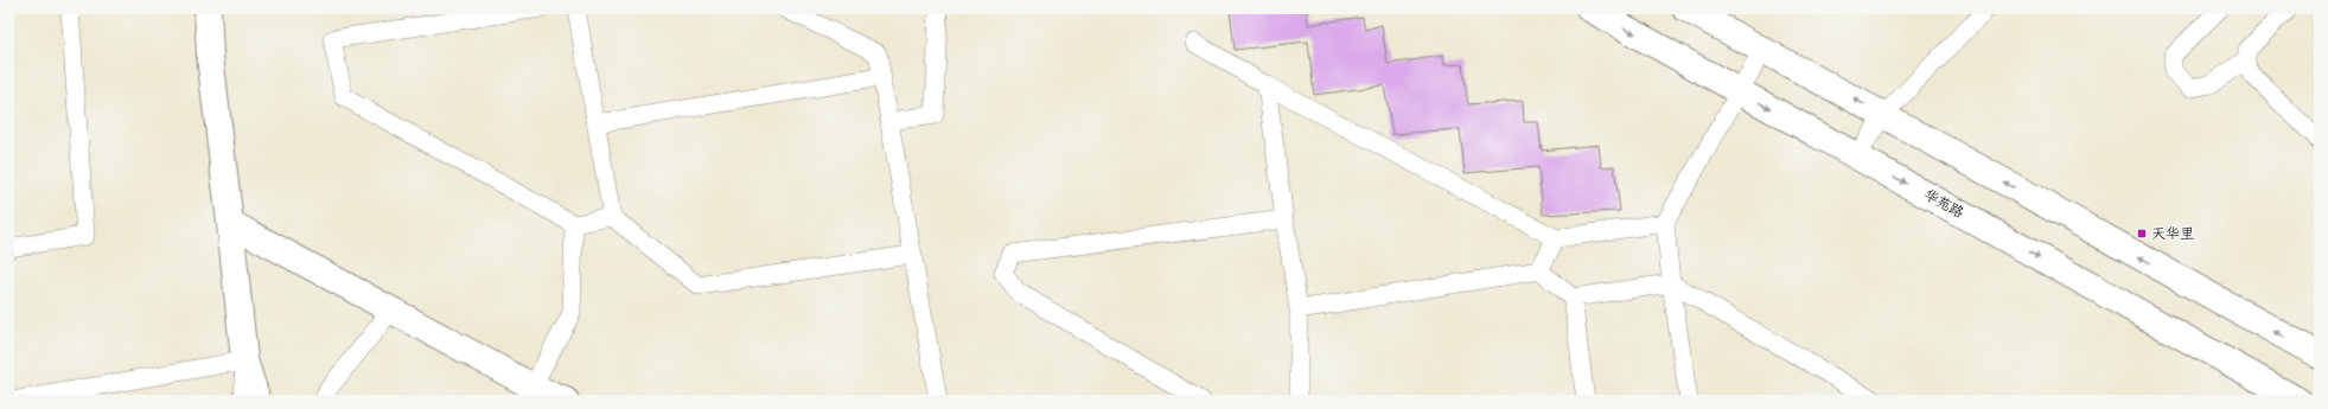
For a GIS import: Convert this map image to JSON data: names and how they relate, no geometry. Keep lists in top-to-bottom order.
{
  "streets": {
    "main road": ["华苑路"]
  },
  "places": {
    "transit": ["天华里"]
  }
}
